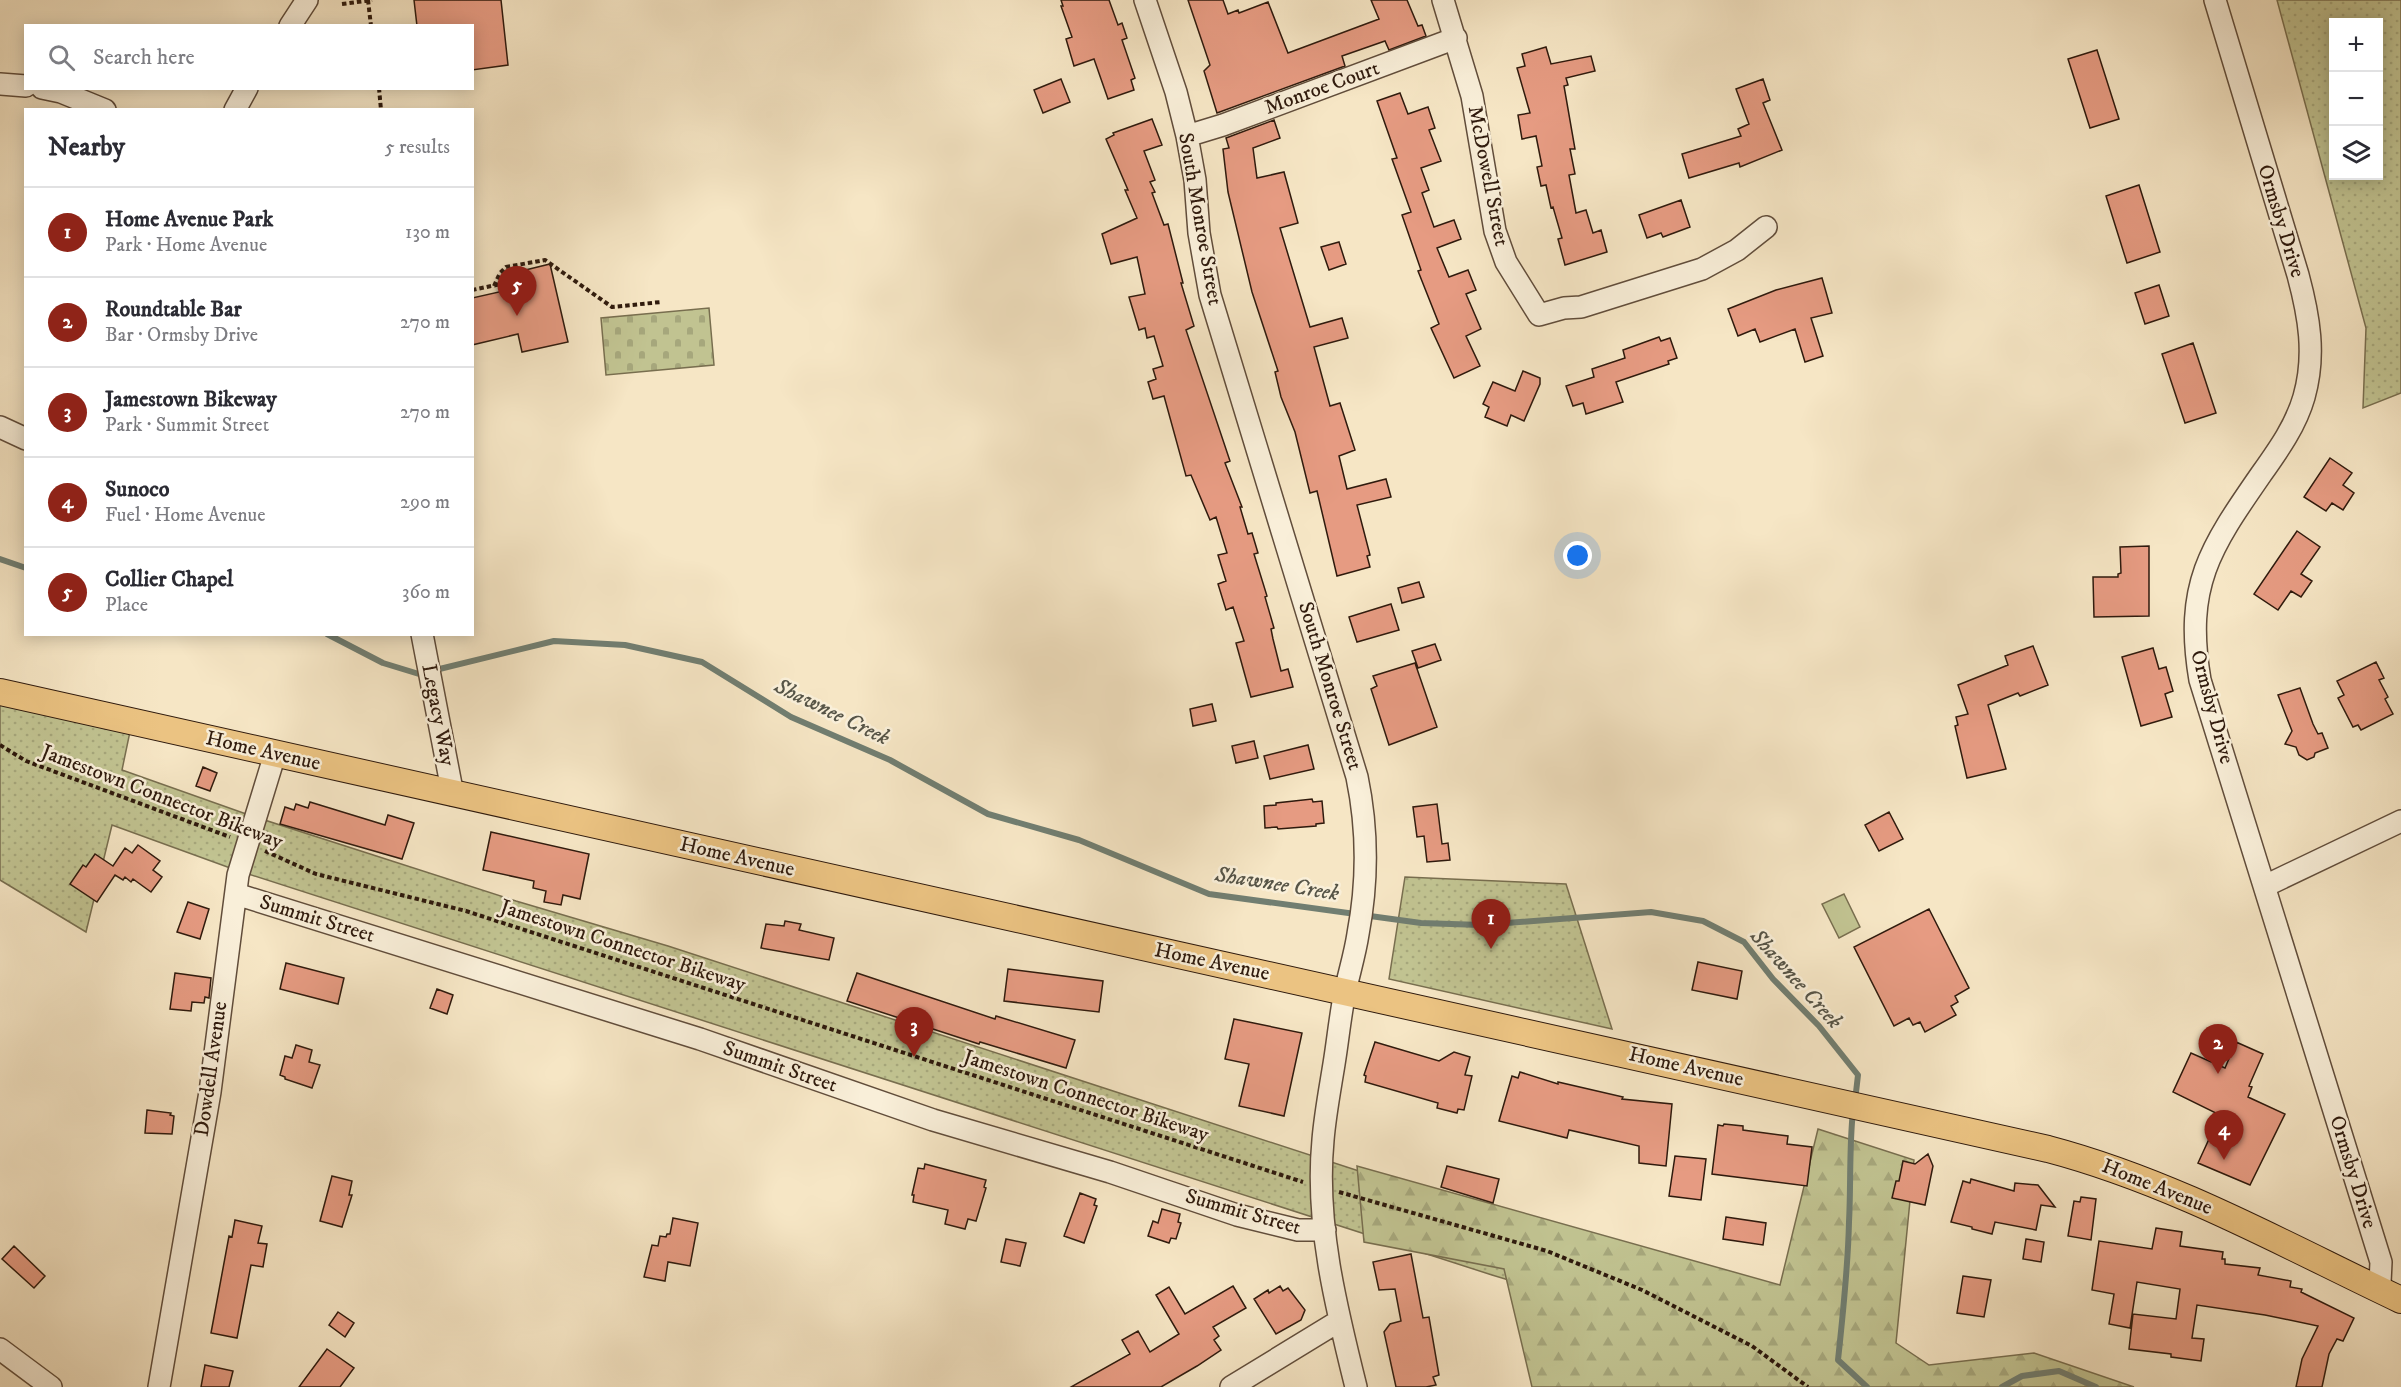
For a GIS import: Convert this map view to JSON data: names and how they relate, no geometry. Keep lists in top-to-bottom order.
{
  "streets": {
    "main road": ["Home Avenue"],
    "street": [
      "Monroe Court",
      "McDowell Street",
      "South Monroe Street",
      "Ormsby Drive",
      "Legacy Way",
      "Summit Street",
      "Dowdell Avenue"
    ],
    "path": ["Jamestown Connector Bikeway"]
  },
  "crossings": [
    ["Monroe Court", "McDowell Street"],
    ["Monroe Court", "South Monroe Street"],
    ["South Monroe Street", "Home Avenue"],
    ["South Monroe Street", "Jamestown Connector Bikeway"],
    ["South Monroe Street", "Summit Street"],
    ["Ormsby Drive", "Home Avenue"],
    ["Legacy Way", "Home Avenue"],
    ["Home Avenue", "Dowdell Avenue"],
    ["Jamestown Connector Bikeway", "Dowdell Avenue"],
    ["Summit Street", "Dowdell Avenue"]
  ],
  "water": ["Shawnee Creek"],
  "page": {
    "map_buttons": ["+", "−"],
    "search": "Search here",
    "heading": ["Nearby", "5 results"],
    "list": [
      {
        "mark": "1",
        "name": "Home Avenue Park",
        "note": "Park · Home Avenue",
        "value": "130 m"
      },
      {
        "mark": "2",
        "name": "Roundtable Bar",
        "note": "Bar · Ormsby Drive",
        "value": "270 m"
      },
      {
        "mark": "3",
        "name": "Jamestown Bikeway",
        "note": "Park · Summit Street",
        "value": "270 m"
      },
      {
        "mark": "4",
        "name": "Sunoco",
        "note": "Fuel · Home Avenue",
        "value": "290 m"
      },
      {
        "mark": "5",
        "name": "Collier Chapel",
        "note": "Place",
        "value": "360 m"
      }
    ],
    "pins": [
      "5",
      "1",
      "3",
      "2",
      "4"
    ]
  }
}
